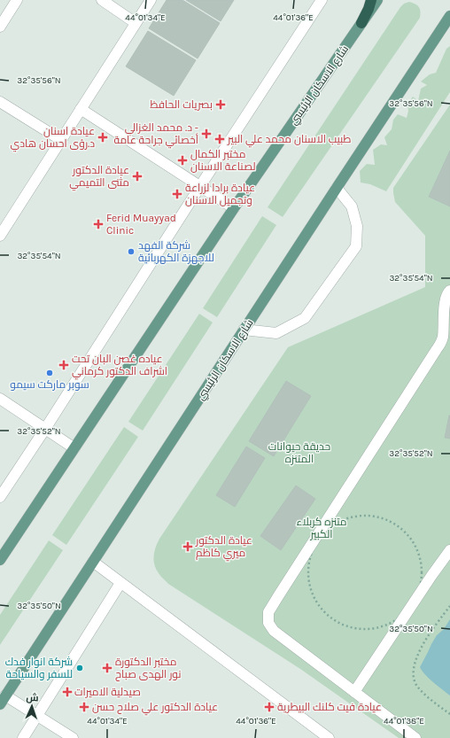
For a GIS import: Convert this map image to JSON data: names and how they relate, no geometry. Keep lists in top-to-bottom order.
{
  "streets": {
    "main road": ["شارع الاسكان الرئيسي"]
  },
  "parks": ["حديقة حيوانات المتنزه", "متنزه كربلاء الكبير"],
  "places": {
    "health": [
      "بصريات الحافظ",
      "د. محمد الغزالي - أخصائي جراحة عامة",
      "عيادة اسنان د.رؤى احسان هادي",
      "طبيب الاسنان محمد علي البير",
      "مختبر الكمال لصناعة الاسنان",
      "عيادة الدكتور مثنى التميمي",
      "عيادة برادا لزراعة وتجميل الاسنان",
      "Ferid Muayyad Clinic",
      "عياده غصن البان تحت اشراف الدكتور كرماني",
      "عيادة الدكتور ميري كاظم",
      "مختبر الدكتورة نور الهدى صباح",
      "صيدلية الاميرات",
      "عيادة الدكتور علي صلاح حسن",
      "عيادة فيت كلنك البيطرية"
    ],
    "other": ["شركة الفهد للاجهزة الكهربائية", "سوبر ماركت سيمو", "شركة انوار فدك للسفر والسياحة"]
  },
  "north": "top",
  "coordinates": [
    "44°01'34\"E",
    "44°01'36\"E",
    "32°35'56\"N",
    "32°35'54\"N",
    "32°35'52\"N",
    "32°35'50\"N",
    "44°01'38\"E"
  ]
}
